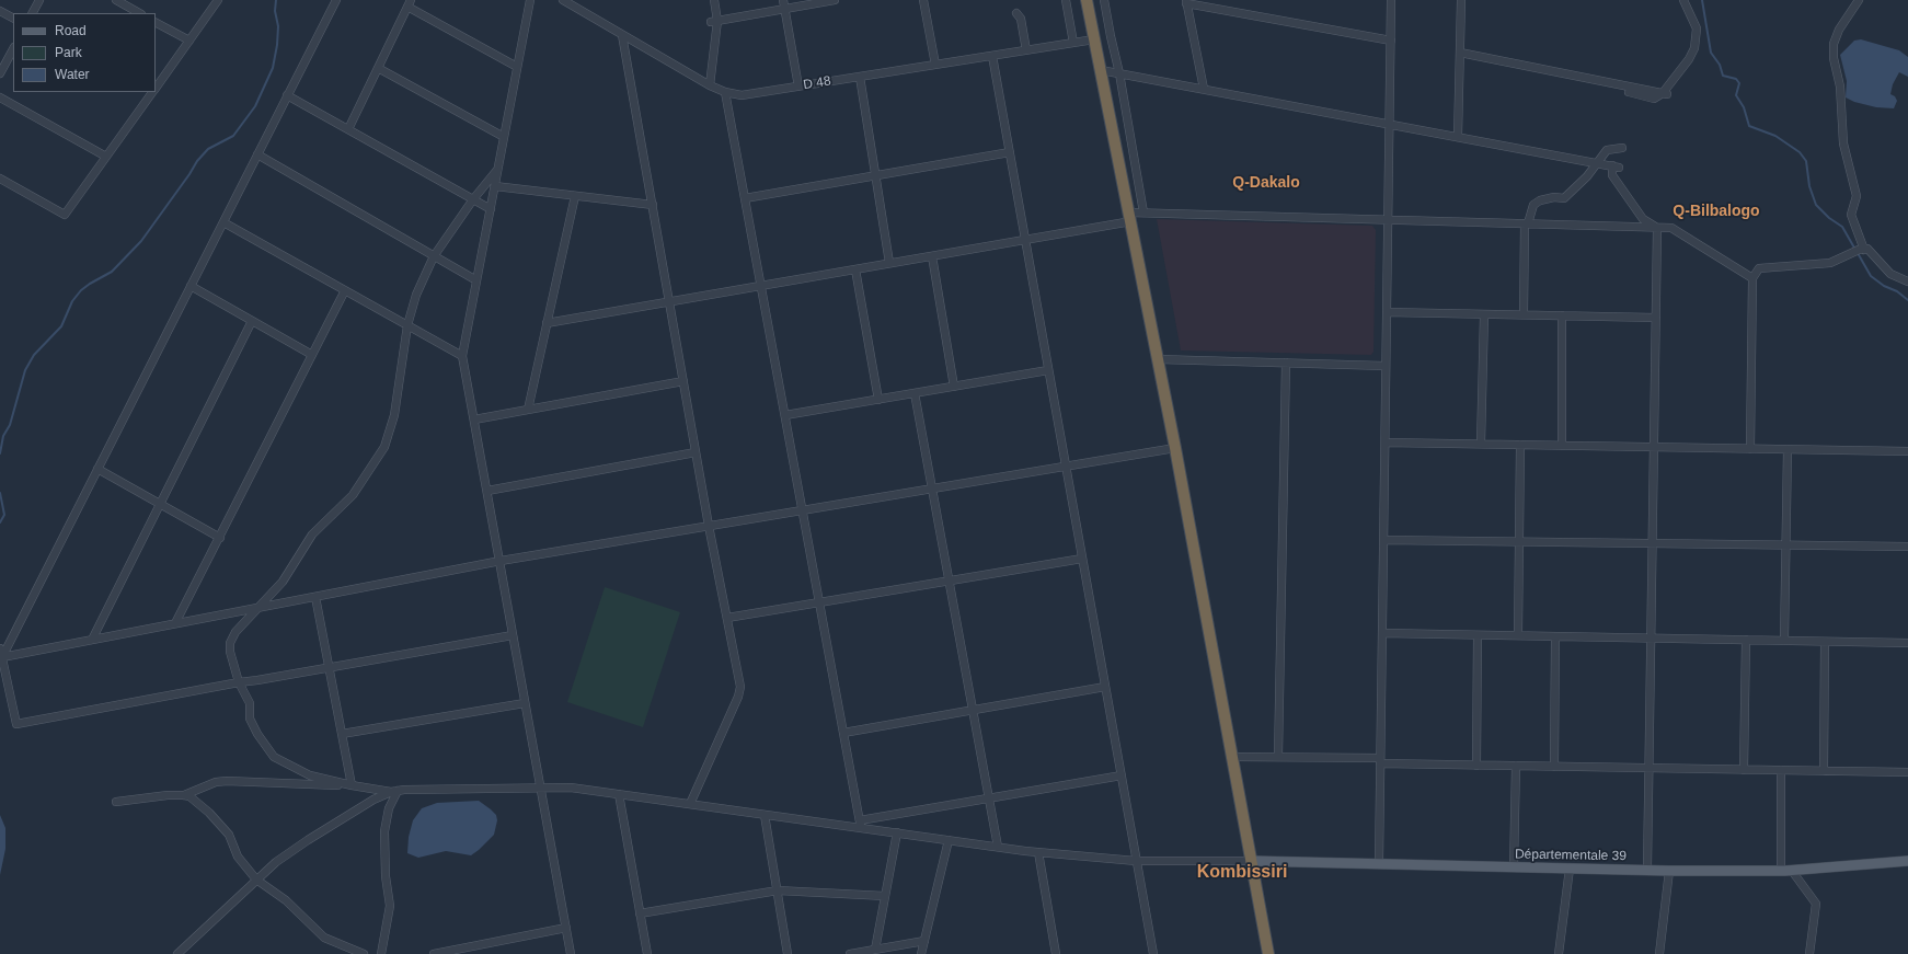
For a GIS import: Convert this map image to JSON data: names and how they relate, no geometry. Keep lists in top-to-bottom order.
{
  "streets": {
    "main road": ["Départementale 39"],
    "street": ["D 48"]
  },
  "districts": ["Q-Dakalo", "Q-Bilbalogo", "Kombissiri"],
  "legend": ["Road", "Park", "Water"]
}
